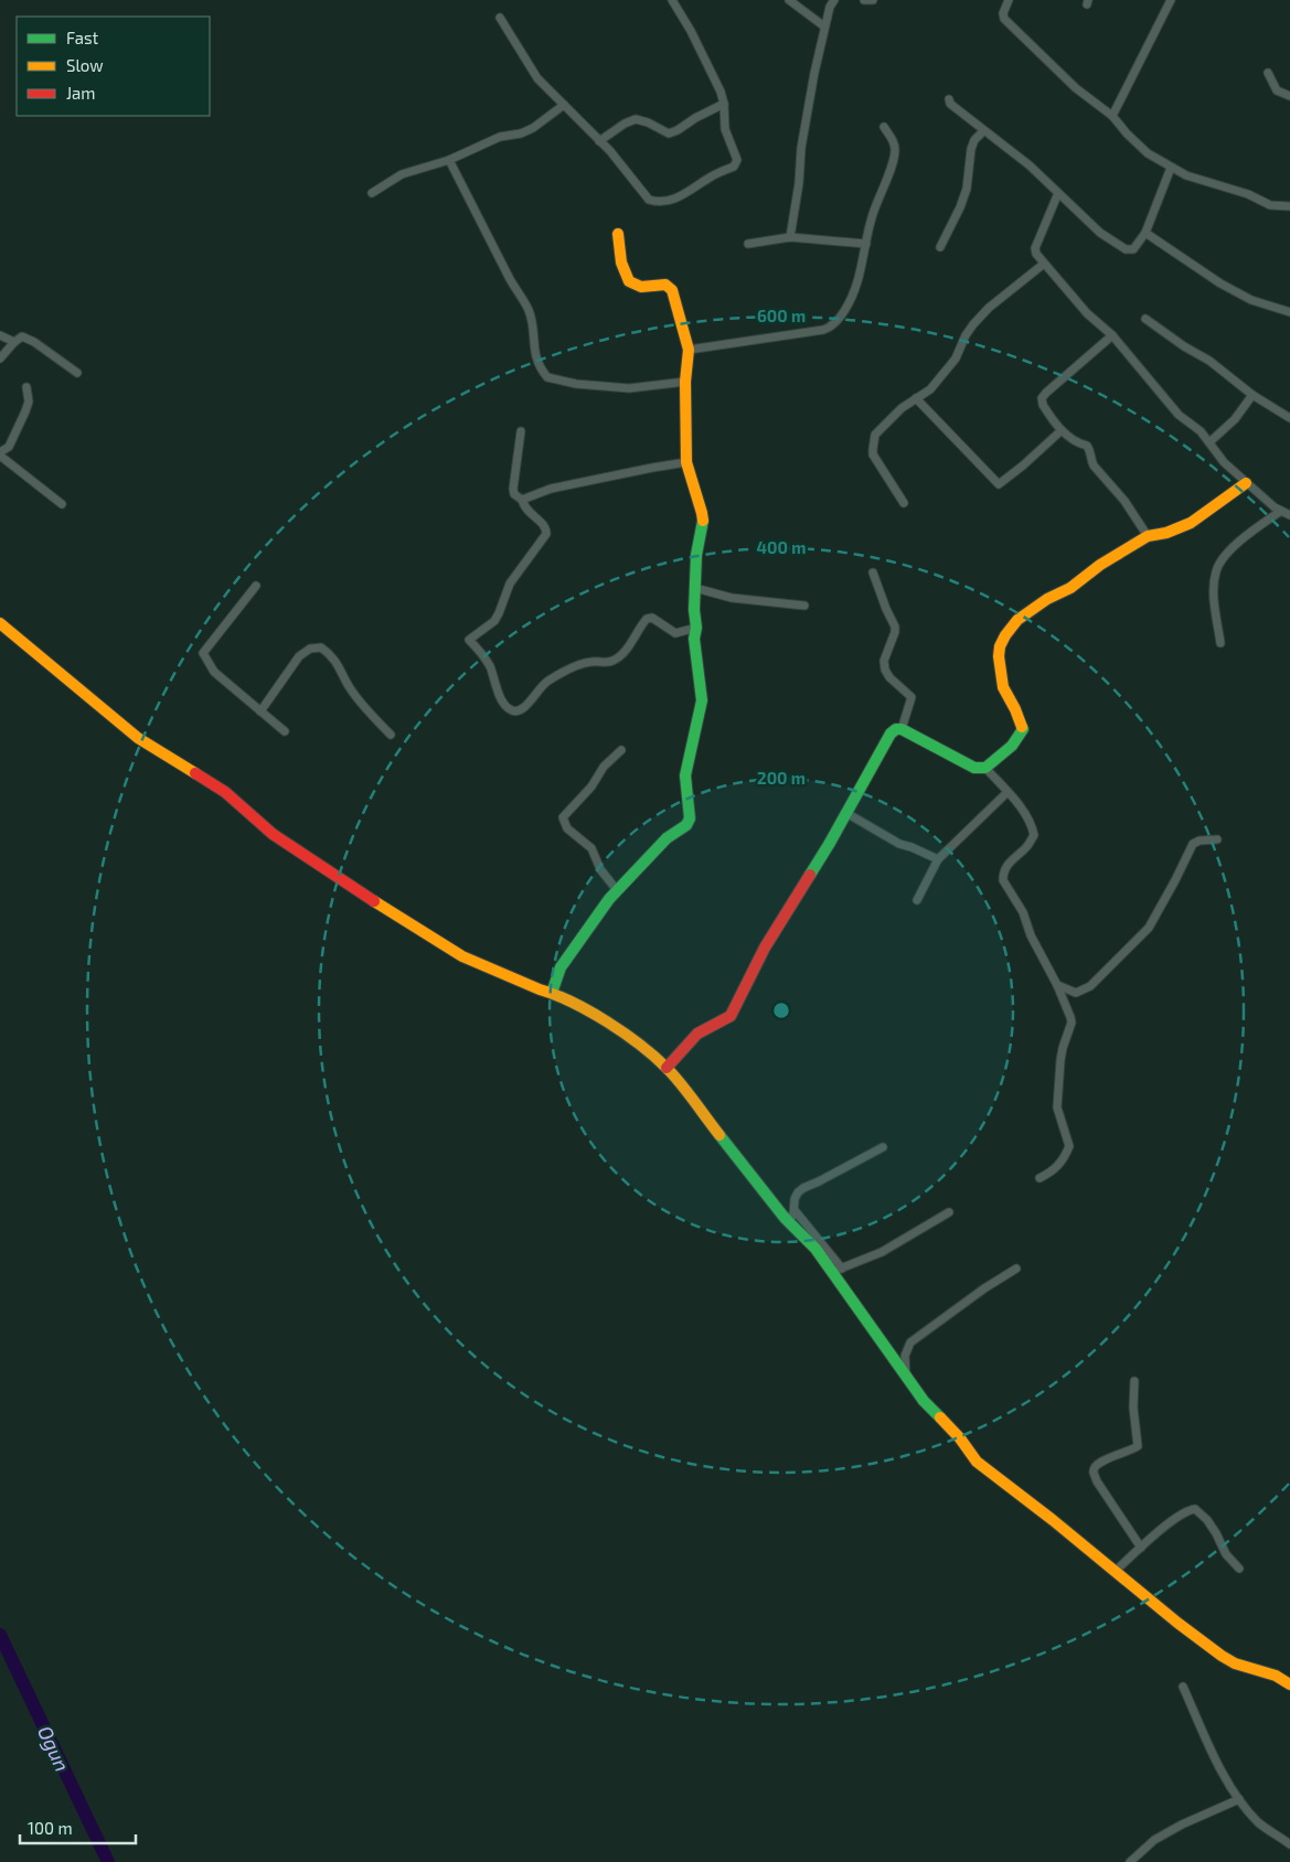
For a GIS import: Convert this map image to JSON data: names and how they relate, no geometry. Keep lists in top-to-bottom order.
{
  "water": ["Ogun"],
  "legend": ["Fast", "Slow", "Jam"],
  "scale_bar": "100 m",
  "rings": ["600 m", "400 m", "200 m"]
}
